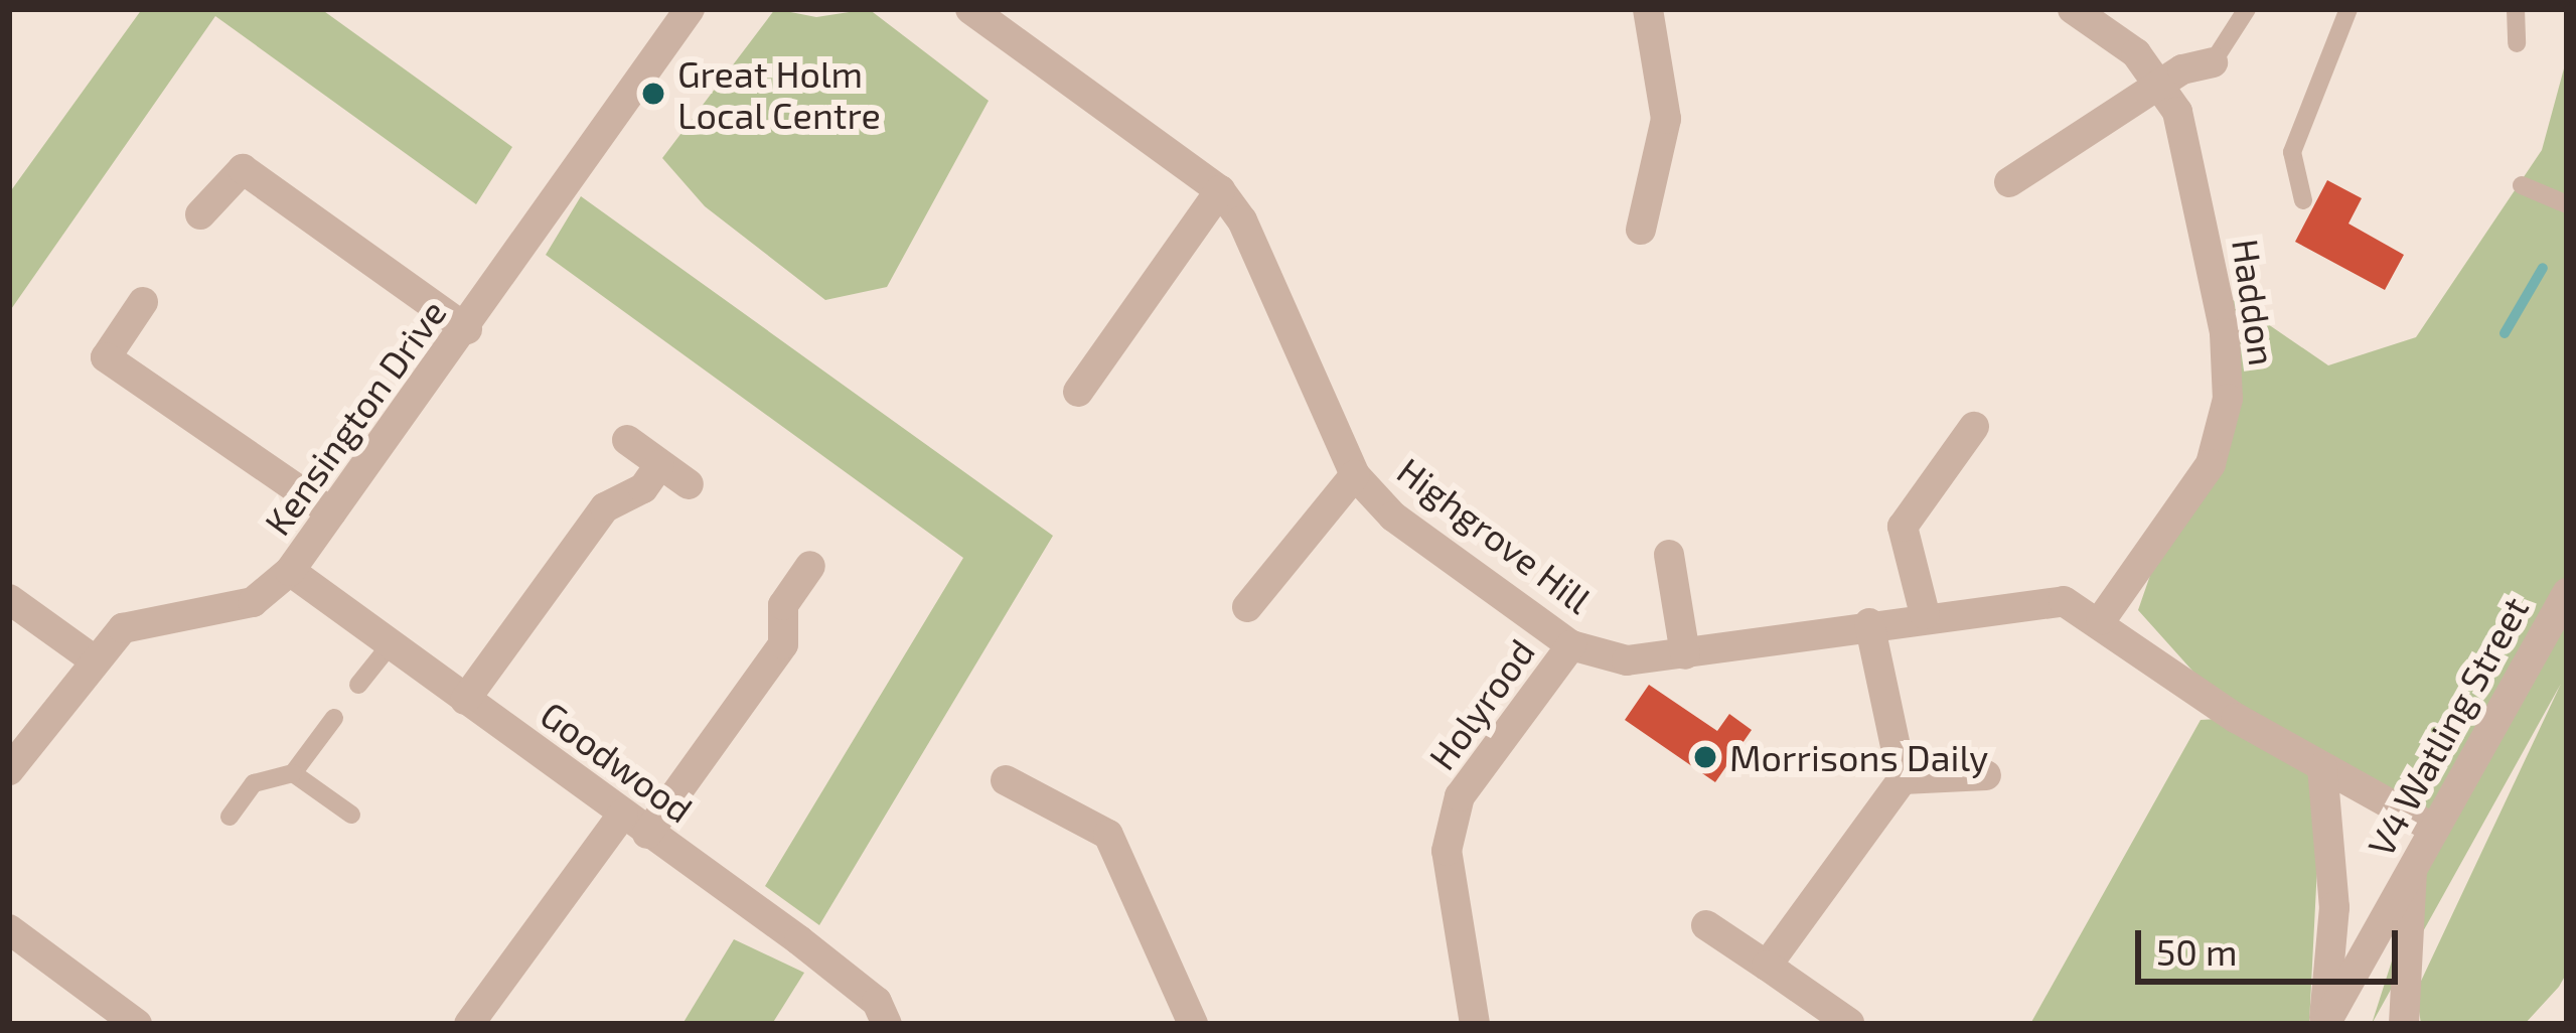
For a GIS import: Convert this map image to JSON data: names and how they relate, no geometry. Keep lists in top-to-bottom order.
{
  "streets": {
    "street": [
      "Haddon",
      "Kensington Drive",
      "Highgrove Hill",
      "Holyrood",
      "V4 Watling Street",
      "Goodwood"
    ]
  },
  "crossings": [
    ["Haddon", "Highgrove Hill"],
    ["Kensington Drive", "Goodwood"],
    ["Highgrove Hill", "Holyrood"],
    ["Highgrove Hill", "V4 Watling Street"]
  ],
  "places": ["Great Holm Local Centre", "Morrisons Daily"],
  "scale_bar": "50 m"
}
